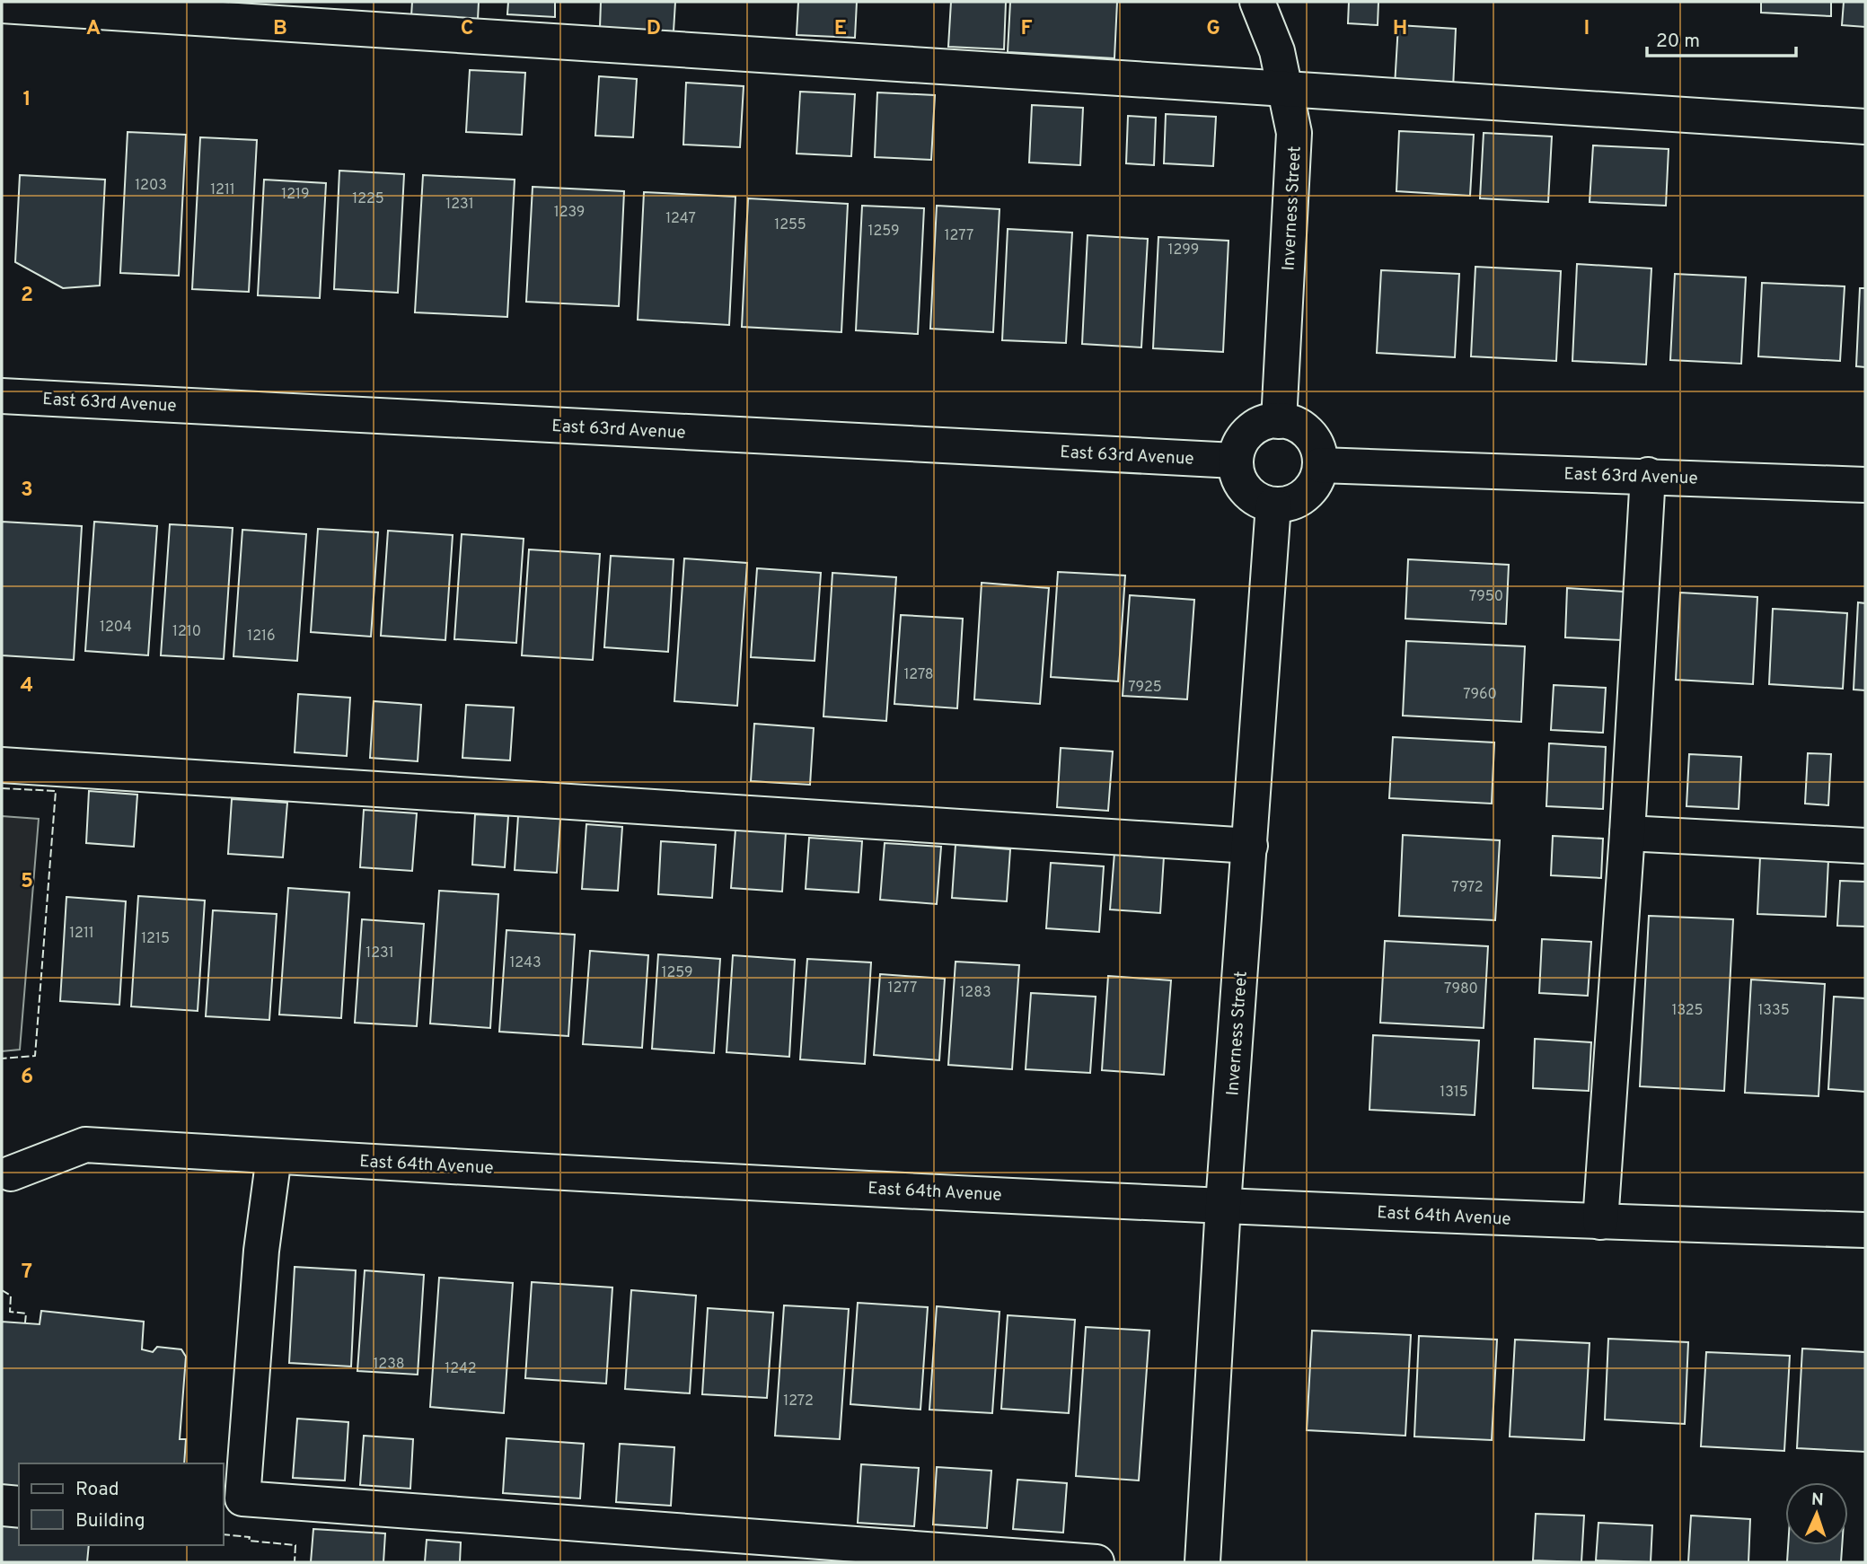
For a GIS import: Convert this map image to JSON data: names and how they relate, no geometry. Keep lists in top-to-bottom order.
{
  "streets": {
    "street": ["Inverness Street", "East 63rd Avenue", "East 64th Avenue"]
  },
  "crossings": [
    ["Inverness Street", "East 63rd Avenue"],
    ["Inverness Street", "East 64th Avenue"]
  ],
  "house_numbers": [
    "1203",
    "1211",
    "1219",
    "1225",
    "1231",
    "1239",
    "1247",
    "1255",
    "1259",
    "1277",
    "1299",
    "7950",
    "1204",
    "1210",
    "1216",
    "1278",
    "7925",
    "7960",
    "7972",
    "1211",
    "1215",
    "1231",
    "1243",
    "1259",
    "1277",
    "7980",
    "1283",
    "1325",
    "1335",
    "1315",
    "1238",
    "1242",
    "1272"
  ],
  "legend": ["Road", "Building"],
  "scale_bar": "20 m",
  "north": "top",
  "grid": {
    "columns": [
      "A",
      "B",
      "C",
      "D",
      "E",
      "F",
      "G",
      "H",
      "I"
    ],
    "rows": [
      "1",
      "2",
      "3",
      "4",
      "5",
      "6",
      "7"
    ]
  }
}
